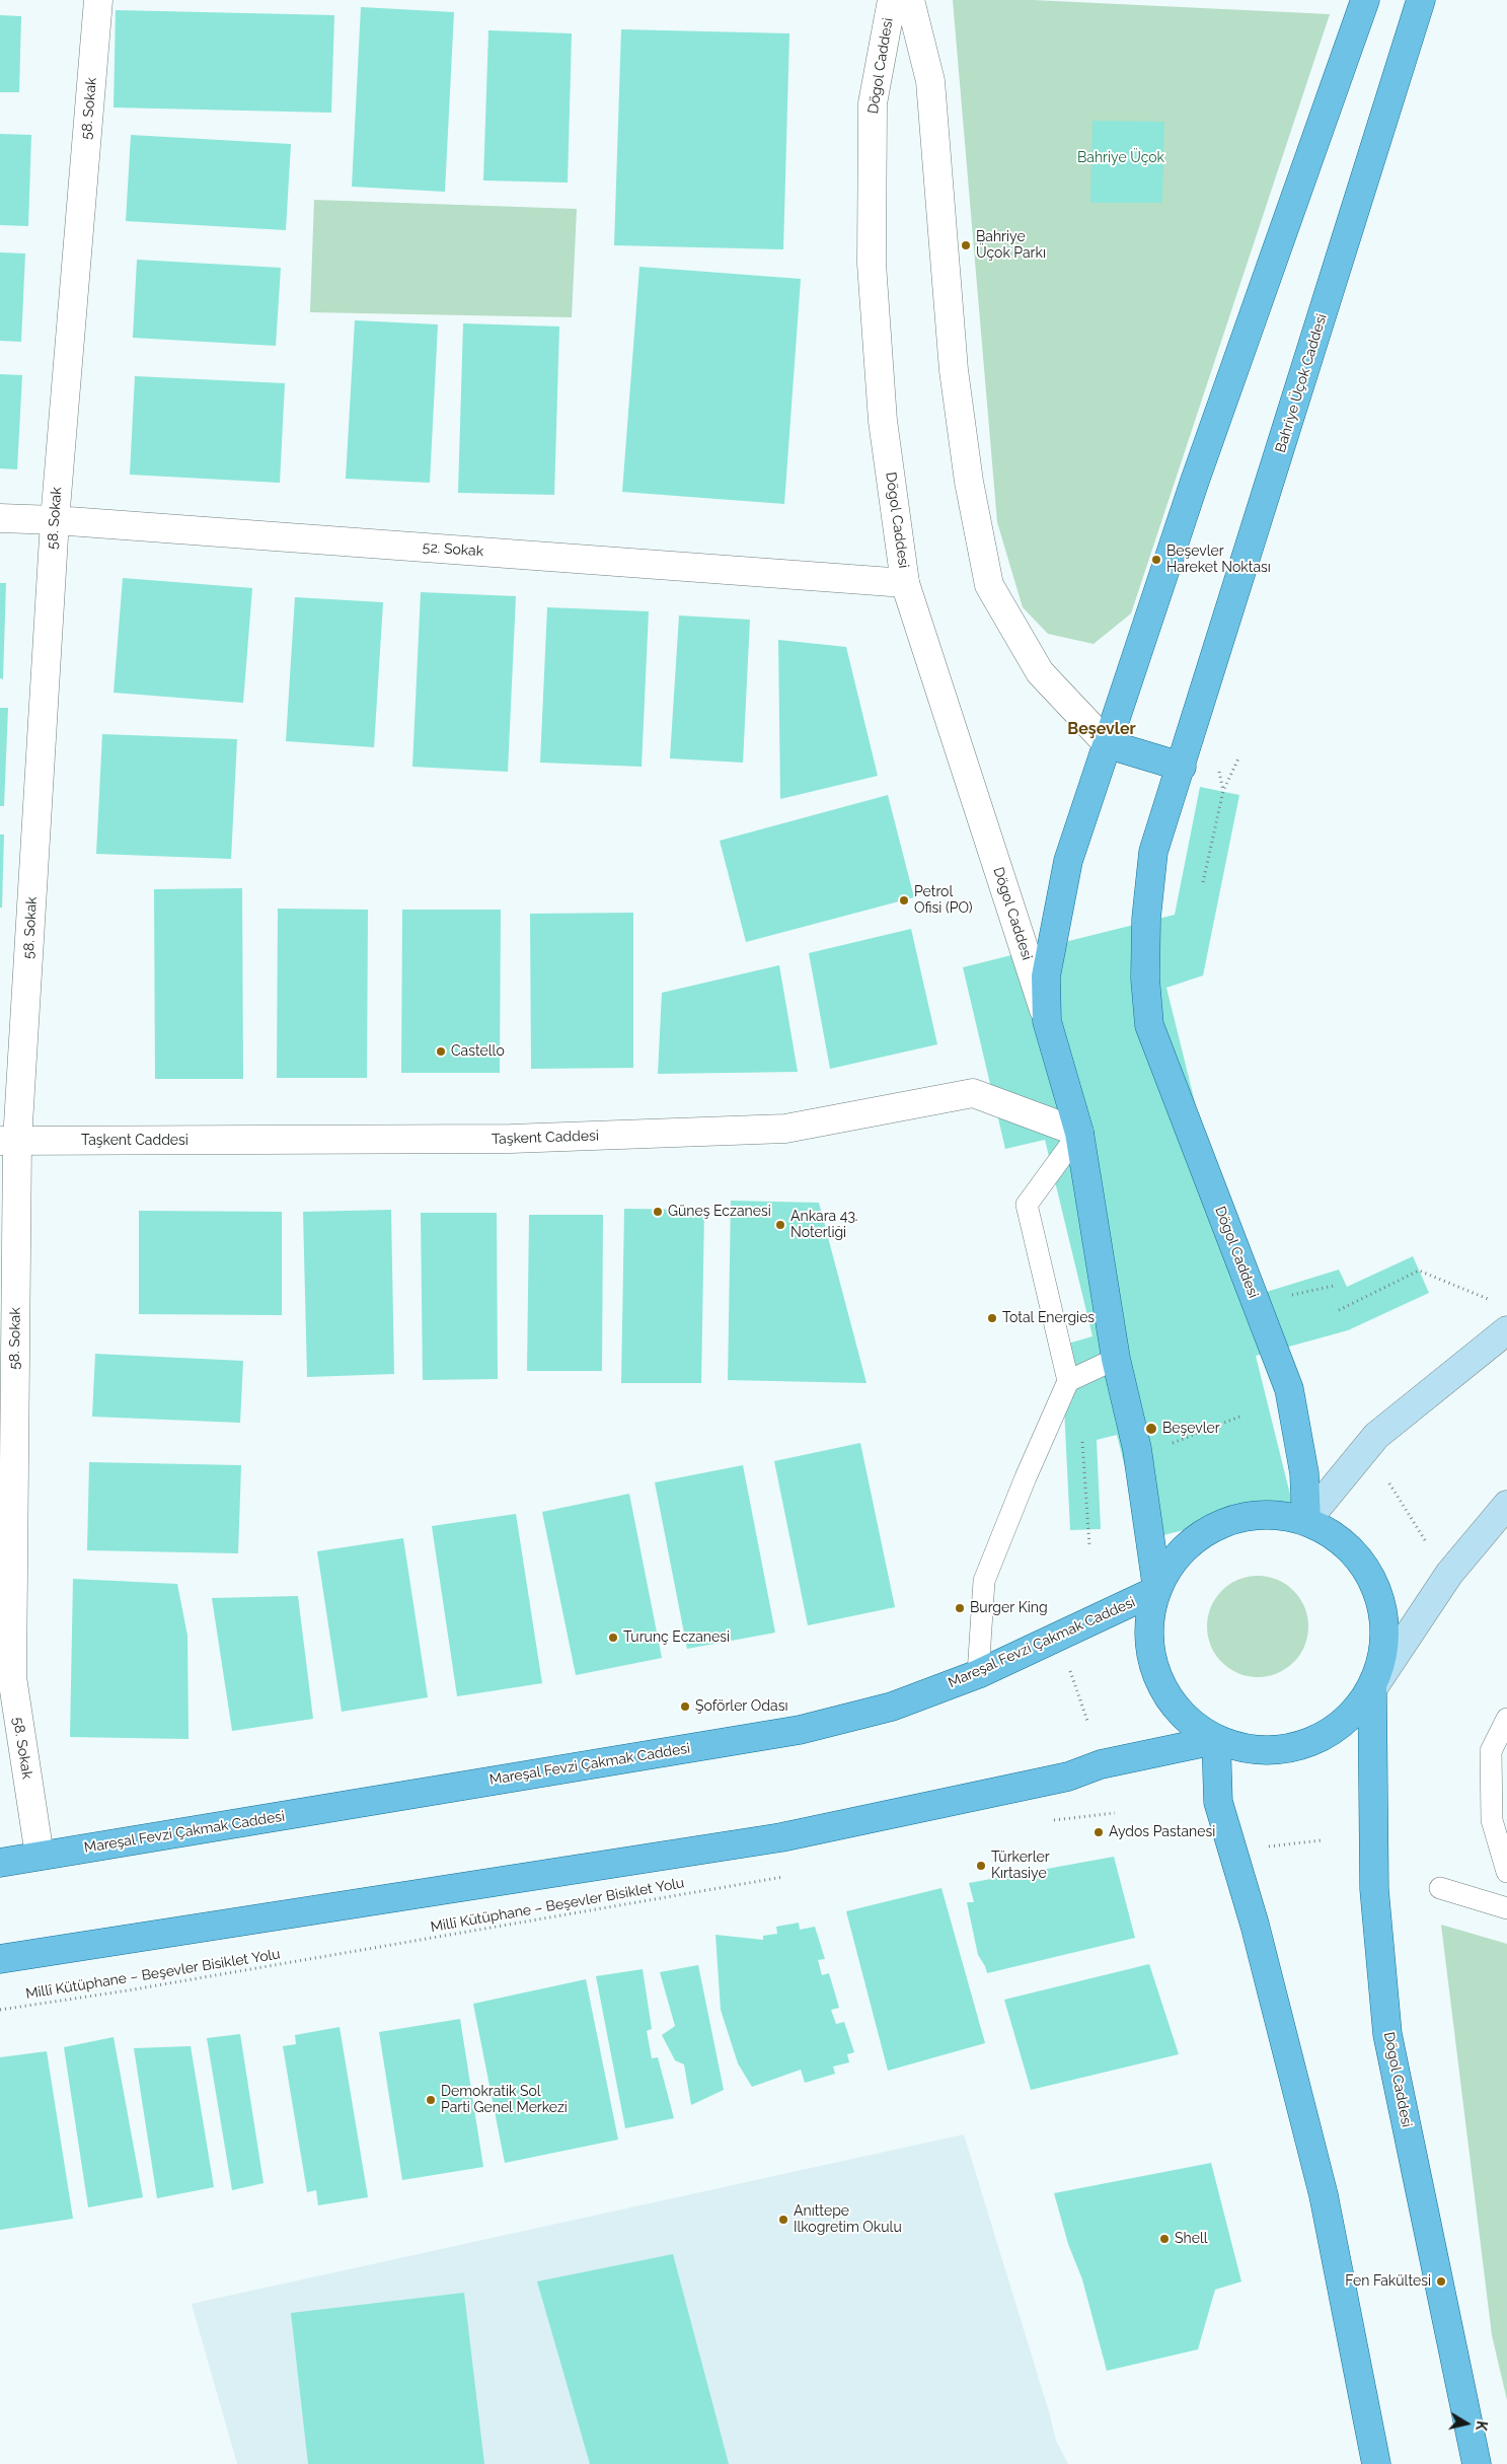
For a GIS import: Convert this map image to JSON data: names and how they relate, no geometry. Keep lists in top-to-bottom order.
{
  "streets": {
    "main road": ["Dögol Caddesi", "Bahriye Üçok Caddesi", "Mareşal Fevzi Çakmak Caddesi"],
    "street": ["58. Sokak", "52. Sokak", "Taşkent Caddesi"],
    "path": ["Millî Kütüphane – Beşevler Bisiklet Yolu"]
  },
  "crossings": [
    ["Dögol Caddesi", "Bahriye Üçok Caddesi"],
    ["Dögol Caddesi", "52. Sokak"],
    ["Dögol Caddesi", "Taşkent Caddesi"],
    ["Dögol Caddesi", "Mareşal Fevzi Çakmak Caddesi"],
    ["58. Sokak", "52. Sokak"],
    ["58. Sokak", "Taşkent Caddesi"],
    ["58. Sokak", "Mareşal Fevzi Çakmak Caddesi"]
  ],
  "districts": ["Beşevler"],
  "parks": ["Bahriye Üçok"],
  "places": [
    "Bahriye Üçok Parkı",
    "Beşevler Hareket Noktası",
    "Petrol Ofisi (PO)",
    "Castello",
    "Güneş Eczanesi",
    "Ankara 43. Noterliği",
    "Total Energies",
    "Beşevler",
    "Burger King",
    "Turunç Eczanesi",
    "Şoförler Odası",
    "Aydos Pastanesi",
    "Türkerler Kırtasiye",
    "Demokratik Sol Parti Genel Merkezi",
    "Anıttepe Ilkogretim Okulu",
    "Shell",
    "Fen Fakültesi"
  ],
  "north": "right"
}
